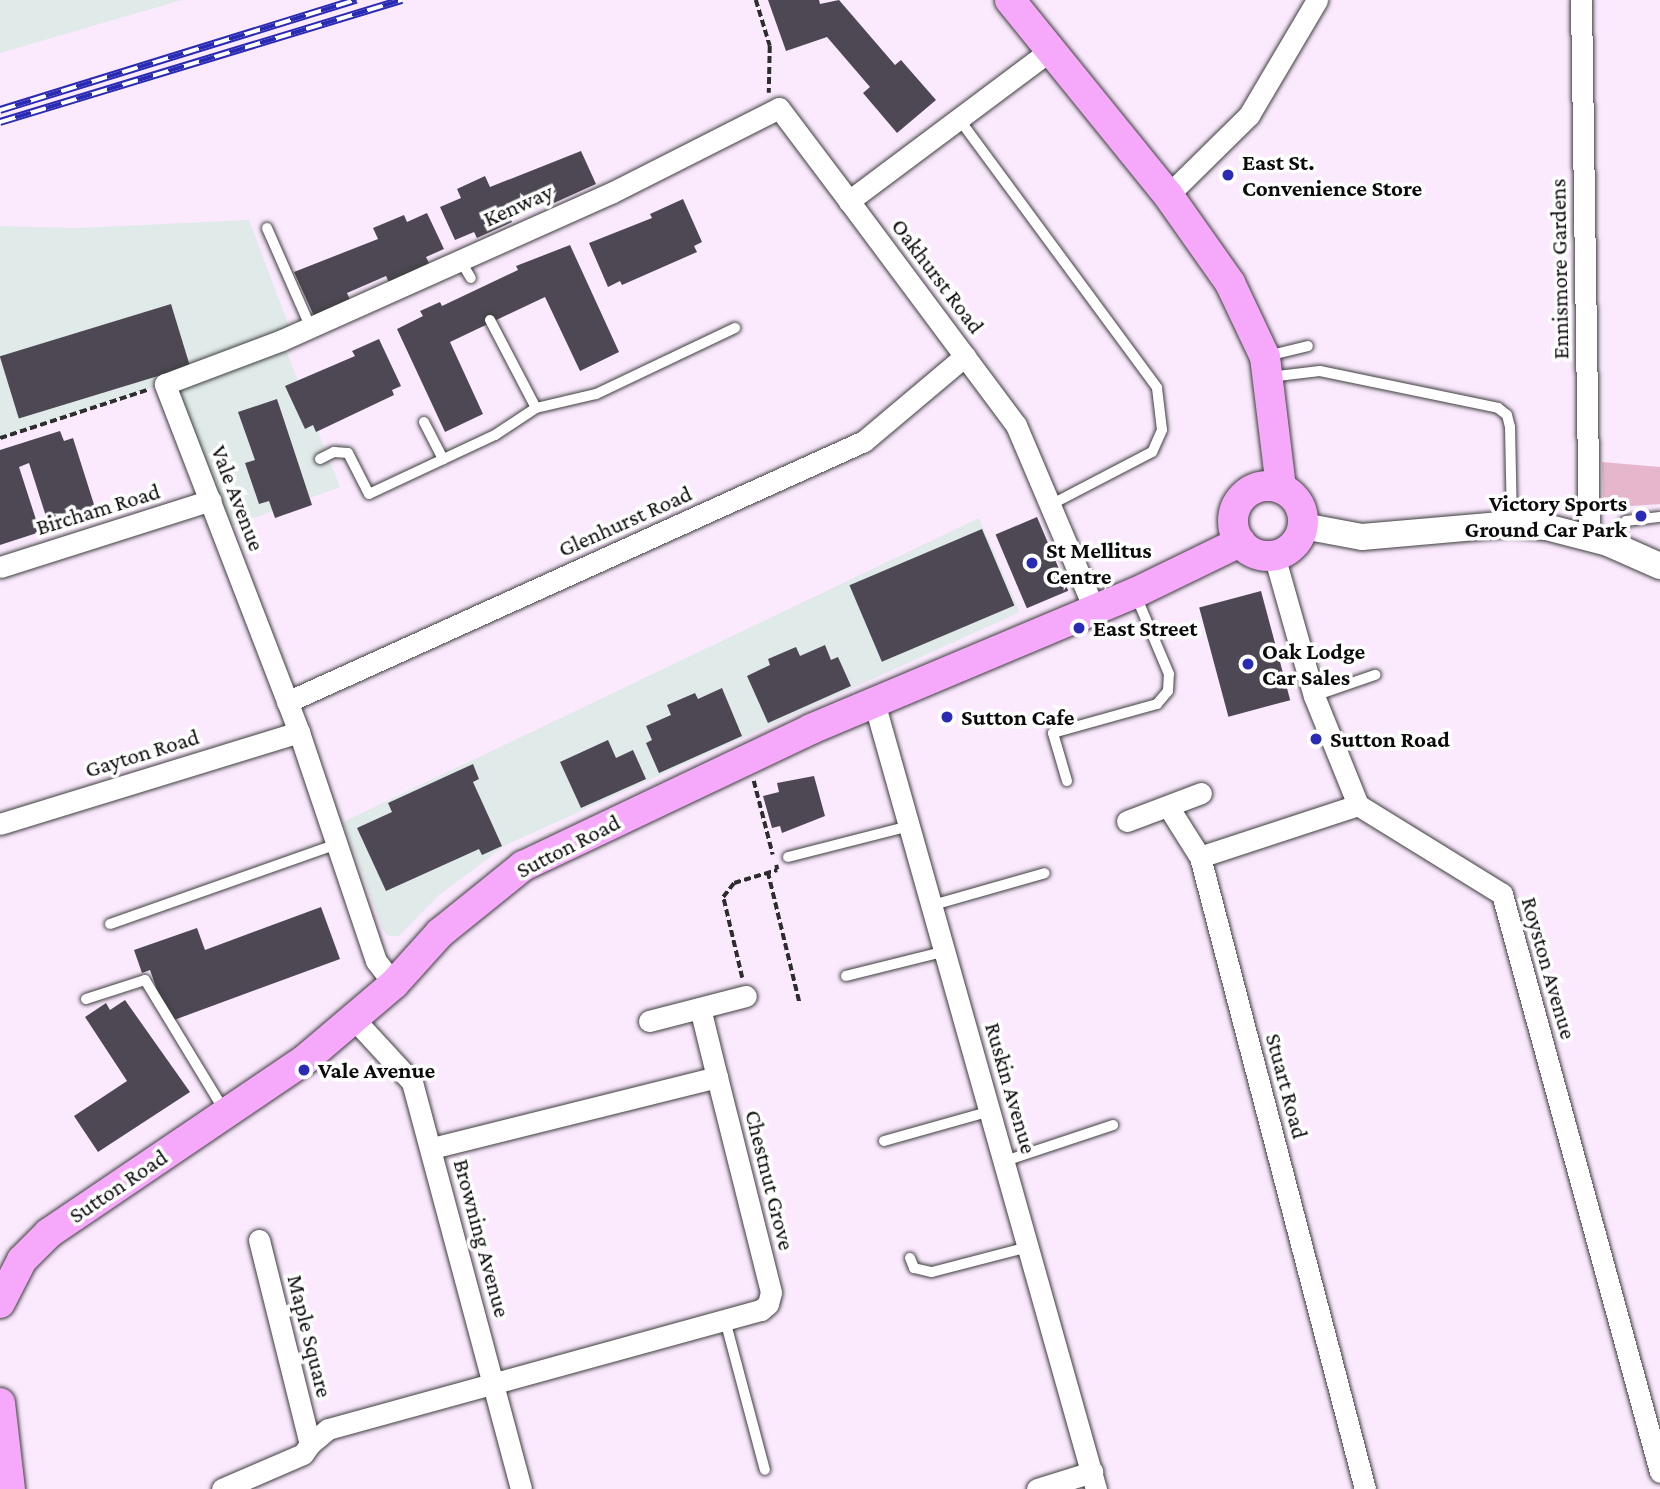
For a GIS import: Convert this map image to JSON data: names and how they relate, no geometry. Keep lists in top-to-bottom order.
{
  "streets": {
    "main road": ["Sutton Road"],
    "street": [
      "Kenway",
      "Ennismore Gardens",
      "Oakhurst Road",
      "Vale Avenue",
      "Bircham Road",
      "Glenhurst Road",
      "Gayton Road",
      "Royston Avenue",
      "Stuart Road",
      "Ruskin Avenue",
      "Chestnut Grove",
      "Browning Avenue",
      "Maple Square"
    ]
  },
  "crossings": [
    ["Kenway", "Vale Avenue"],
    ["Oakhurst Road", "Glenhurst Road"],
    ["Oakhurst Road", "Sutton Road"],
    ["Vale Avenue", "Bircham Road"],
    ["Vale Avenue", "Glenhurst Road"],
    ["Vale Avenue", "Gayton Road"],
    ["Vale Avenue", "Sutton Road"],
    ["Sutton Road", "Ruskin Avenue"],
    ["Sutton Road", "Browning Avenue"],
    ["Chestnut Grove", "Browning Avenue"],
    ["Chestnut Grove", "Maple Square"],
    ["Browning Avenue", "Maple Square"]
  ],
  "places": [
    "East St. Convenience Store",
    "Victory Sports Ground Car Park",
    "St Mellitus Centre",
    "East Street",
    "Oak Lodge Car Sales",
    "Sutton Cafe",
    "Sutton Road",
    "Vale Avenue"
  ]
}
